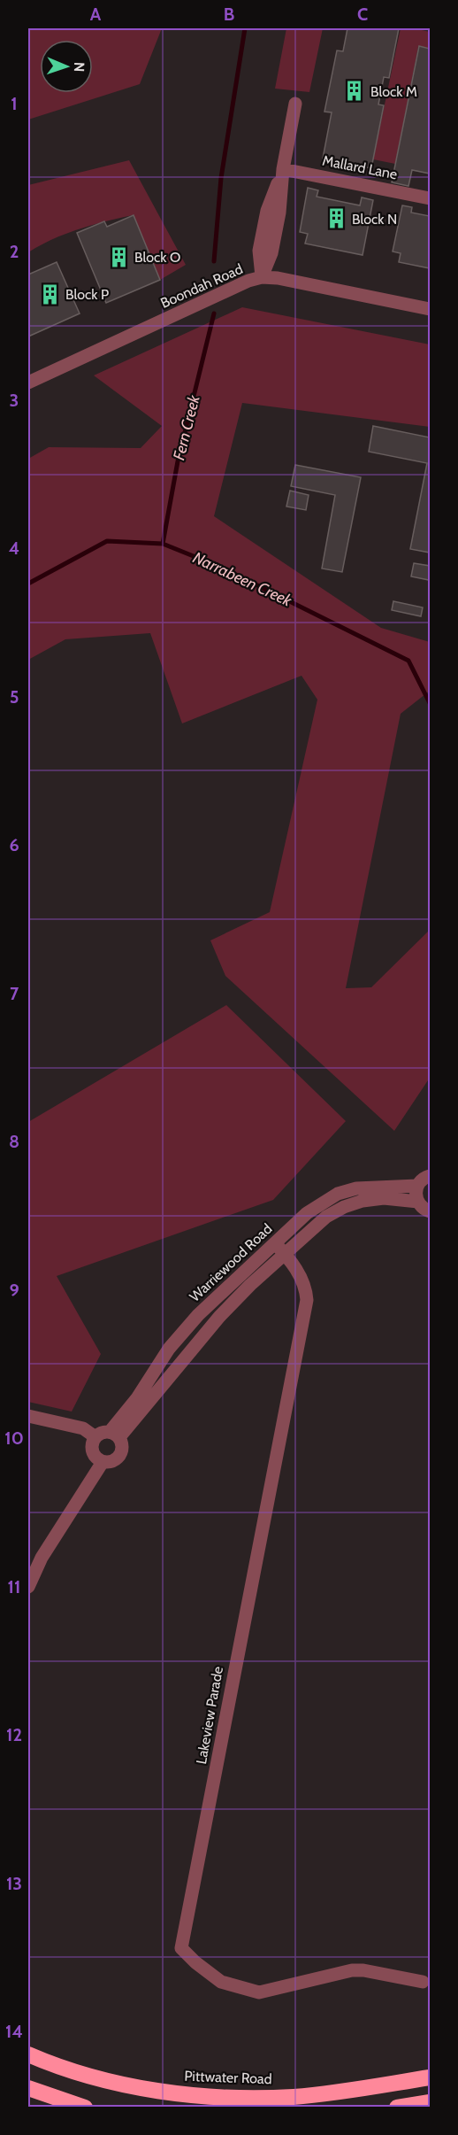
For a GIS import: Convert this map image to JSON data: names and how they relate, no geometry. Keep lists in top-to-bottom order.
{
  "streets": {
    "highway": ["Pittwater Road"],
    "street": [
      "Mallard Lane",
      "Boondah Road",
      "Warriewood Road",
      "Lakeview Parade"
    ]
  },
  "crossings": [
    ["Warriewood Road", "Lakeview Parade"]
  ],
  "water": ["Fern Creek", "Narrabeen Creek"],
  "places": {
    "building": [
      "Block M",
      "Block N",
      "Block O",
      "Block P"
    ]
  },
  "north": "right",
  "grid": {
    "columns": ["A", "B", "C"],
    "rows": [
      "1",
      "2",
      "3",
      "4",
      "5",
      "6",
      "7",
      "8",
      "9",
      "10",
      "11",
      "12",
      "13",
      "14"
    ]
  }
}
